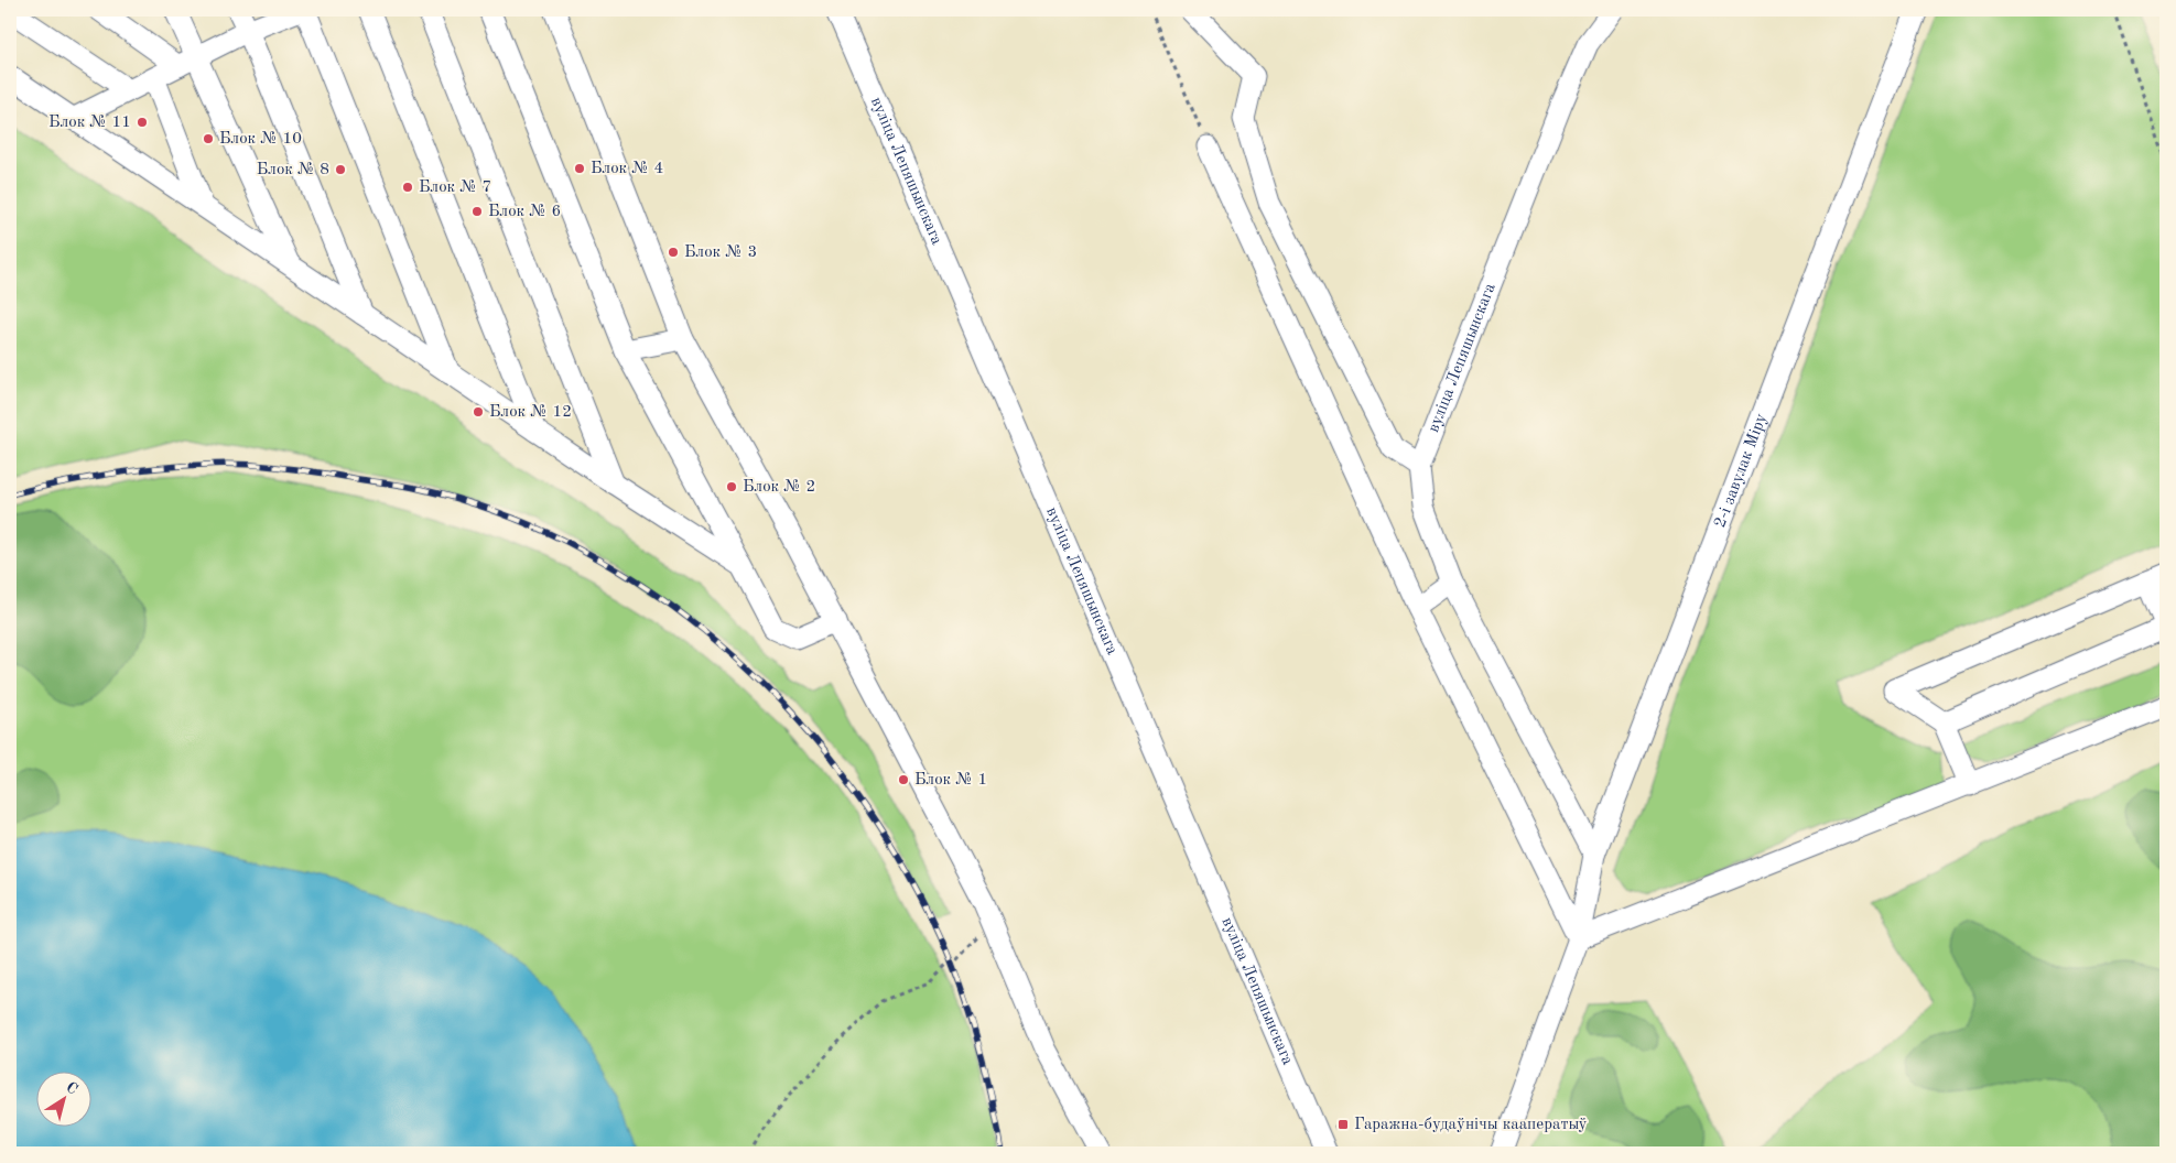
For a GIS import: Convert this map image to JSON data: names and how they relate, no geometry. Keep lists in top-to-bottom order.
{
  "streets": {
    "street": ["вуліца Лепяшынскага", "2-і завулак Міру"]
  },
  "crossings": [
    ["вуліца Лепяшынскага", "2-і завулак Міру"]
  ],
  "places": {
    "other": [
      "Блок № 11",
      "Блок № 10",
      "Блок № 4",
      "Блок № 8",
      "Блок № 7",
      "Блок № 6",
      "Блок № 3",
      "Блок № 12",
      "Блок № 2",
      "Блок № 1"
    ],
    "transit": ["Гаражна-будаўнічы кааператыў"]
  },
  "north": "top right"
}
